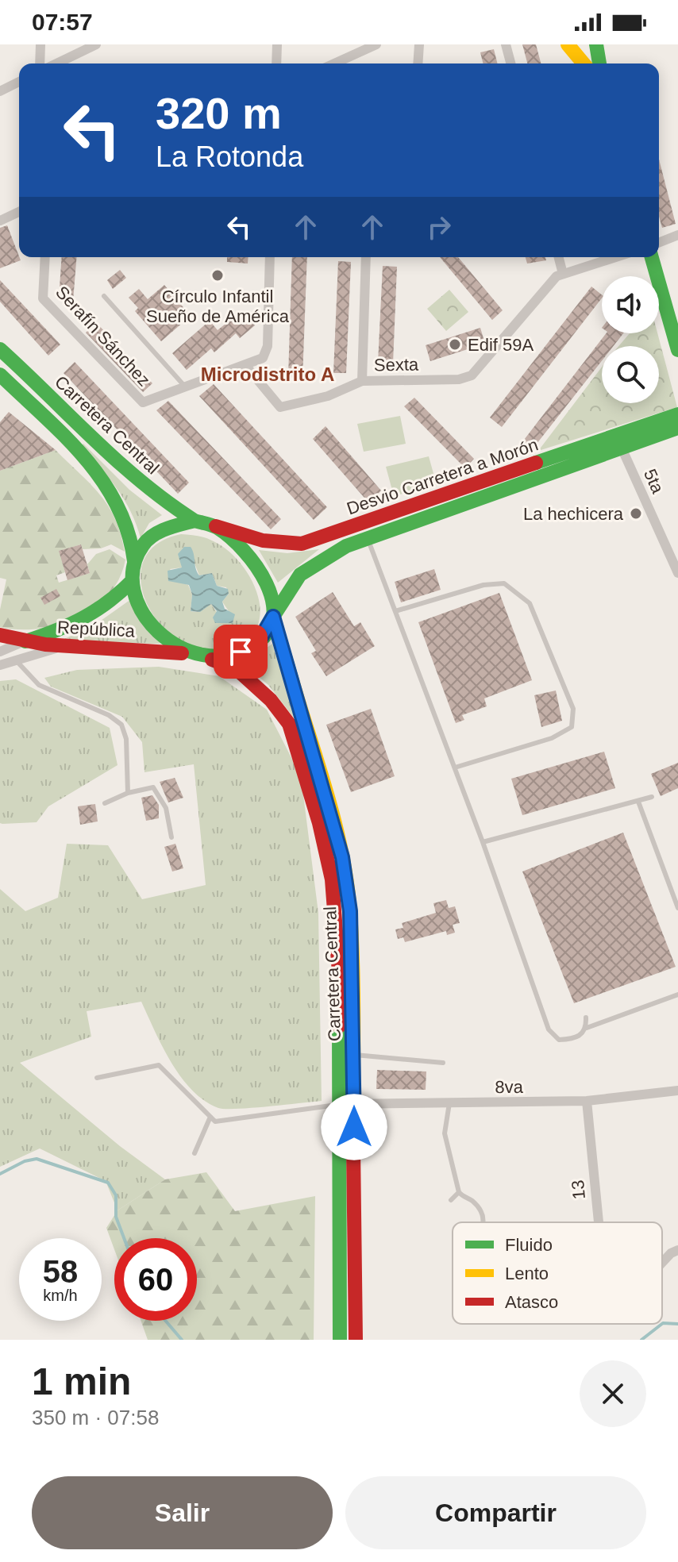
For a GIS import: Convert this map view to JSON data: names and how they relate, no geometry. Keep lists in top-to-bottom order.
{
  "streets": {
    "main road": ["Carretera Central", "Desvio Carretera a Morón", "República"],
    "street": [
      "Serafín Sánchez",
      "Sexta",
      "5ta",
      "8va",
      "13"
    ]
  },
  "crossings": [
    ["Carretera Central", "Desvio Carretera a Morón"],
    ["Carretera Central", "República"],
    ["Carretera Central", "8va"],
    ["Desvio Carretera a Morón", "5ta"],
    ["Desvio Carretera a Morón", "República"],
    ["8va", "13"]
  ],
  "districts": ["Microdistrito A"],
  "places": ["Círculo Infantil Sueño de América", "Edif 59A", "La hechicera"],
  "legend": ["Fluido", "Lento", "Atasco"],
  "page": {
    "status": "07:57",
    "turn": ["320 m", "La Rotonda"],
    "speed": "58 km/h",
    "limit": "60",
    "heading": ["1 min", "350 m · 07:58"],
    "buttons": ["Salir", "Compartir"]
  }
}
